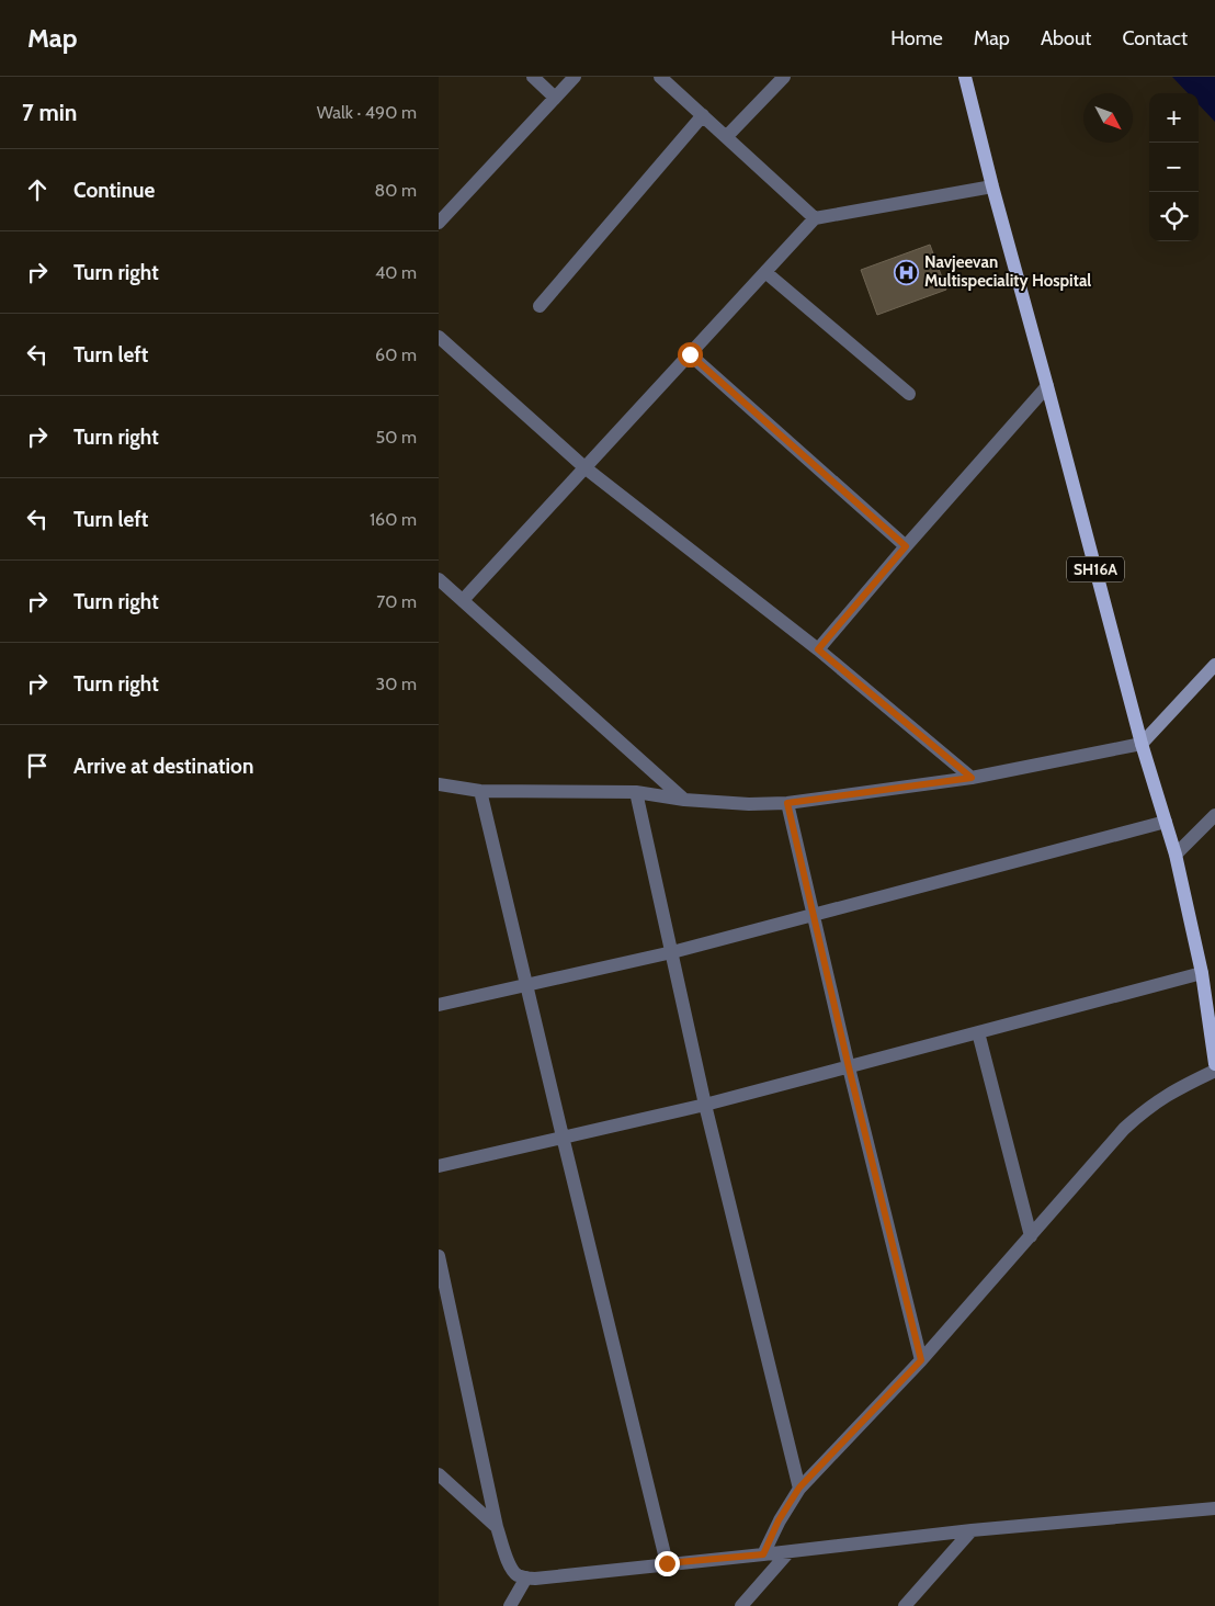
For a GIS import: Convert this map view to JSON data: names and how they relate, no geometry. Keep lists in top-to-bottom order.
{
  "streets": {
    "main road": ["SH16A"]
  },
  "places": {
    "hospital": ["Navjeevan Multispeciality Hospital"]
  },
  "north": "bottom right",
  "page": {
    "header": "Map",
    "nav": [
      "Home",
      "Map",
      "About",
      "Contact"
    ],
    "heading": ["7 min", "Walk · 490 m"],
    "map_buttons": ["+", "−"],
    "list": [
      ["Continue", "80 m"],
      ["Turn right", "40 m"],
      ["Turn left", "60 m"],
      ["Turn right", "50 m"],
      ["Turn left", "160 m"],
      ["Turn right", "70 m"],
      ["Turn right", "30 m"],
      "Arrive at destination"
    ]
  }
}
